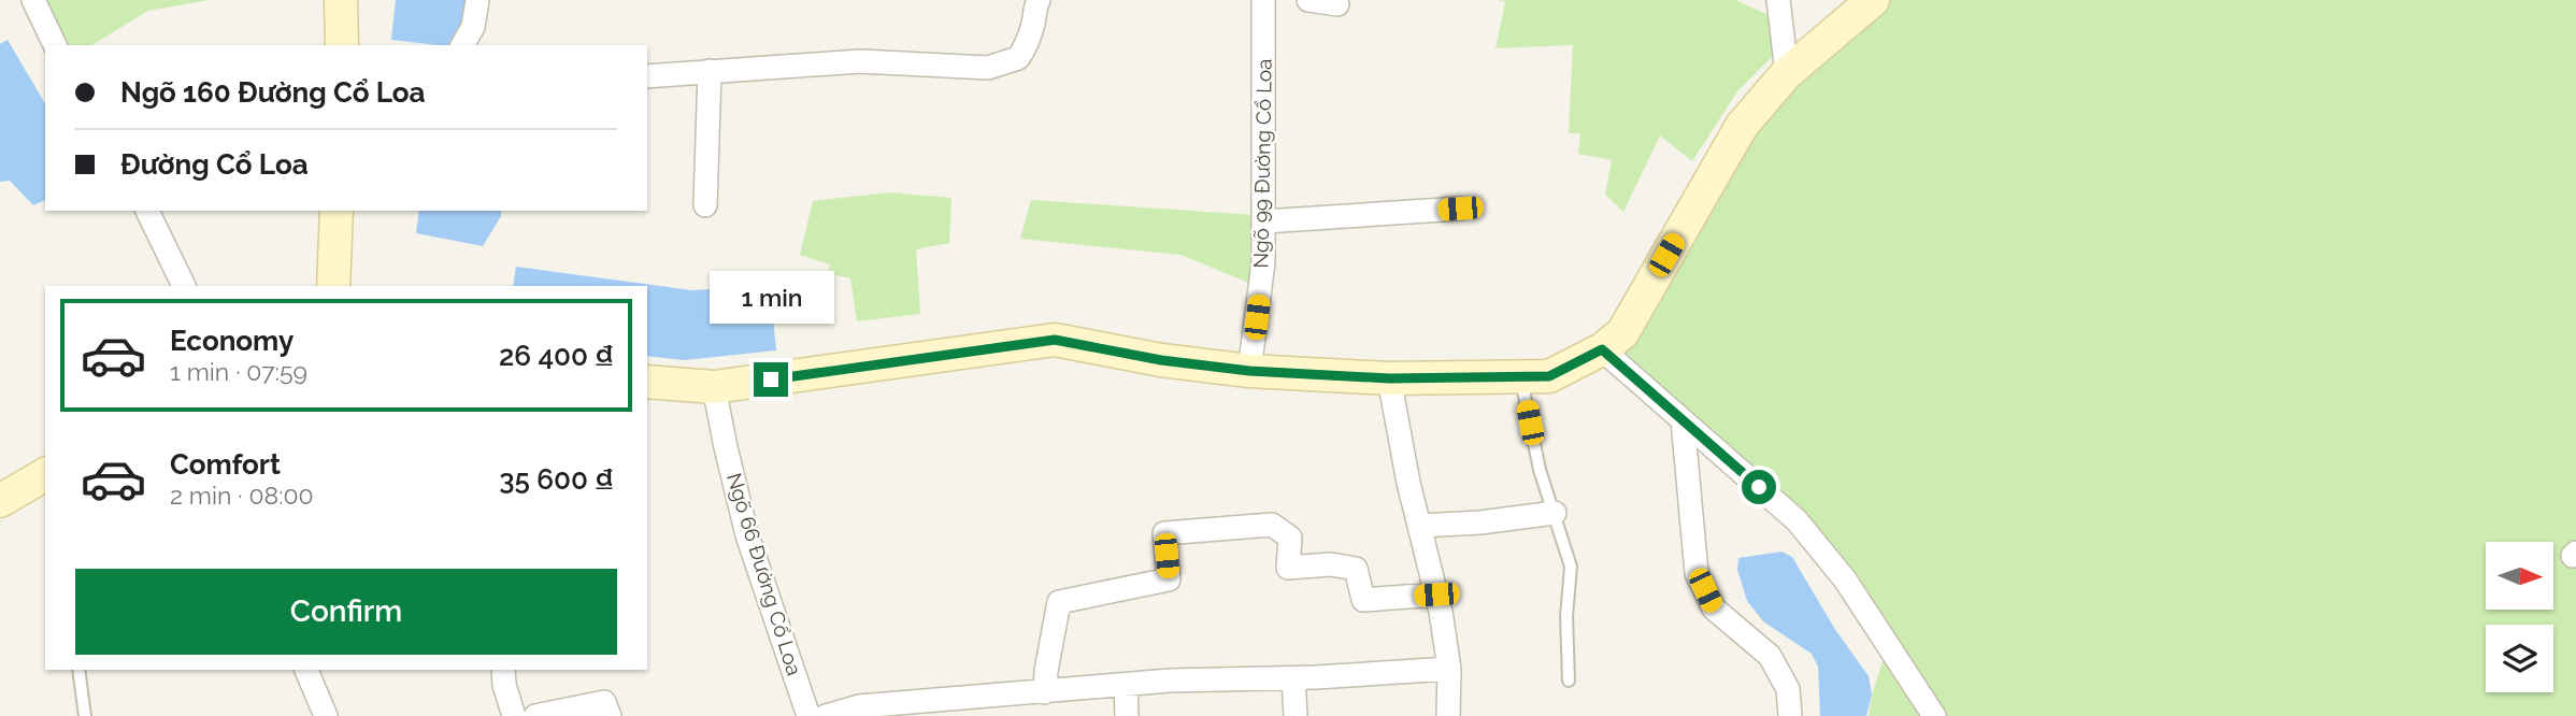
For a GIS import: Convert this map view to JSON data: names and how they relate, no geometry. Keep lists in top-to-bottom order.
{
  "streets": {
    "street": ["Ngõ 99 Đường Cổ Loa", "Ngõ 66 Đường Cổ Loa"]
  },
  "north": "right",
  "page": {
    "banner": ["Ngõ 160 Đường Cổ Loa", "Đường Cổ Loa"],
    "bubble": "1 min",
    "list": [
      {
        "name": "Economy",
        "note": "1 min · 07:59",
        "value": "26 400 ₫"
      },
      {
        "name": "Comfort",
        "note": "2 min · 08:00",
        "value": "35 600 ₫"
      }
    ],
    "buttons": "Confirm"
  }
}
